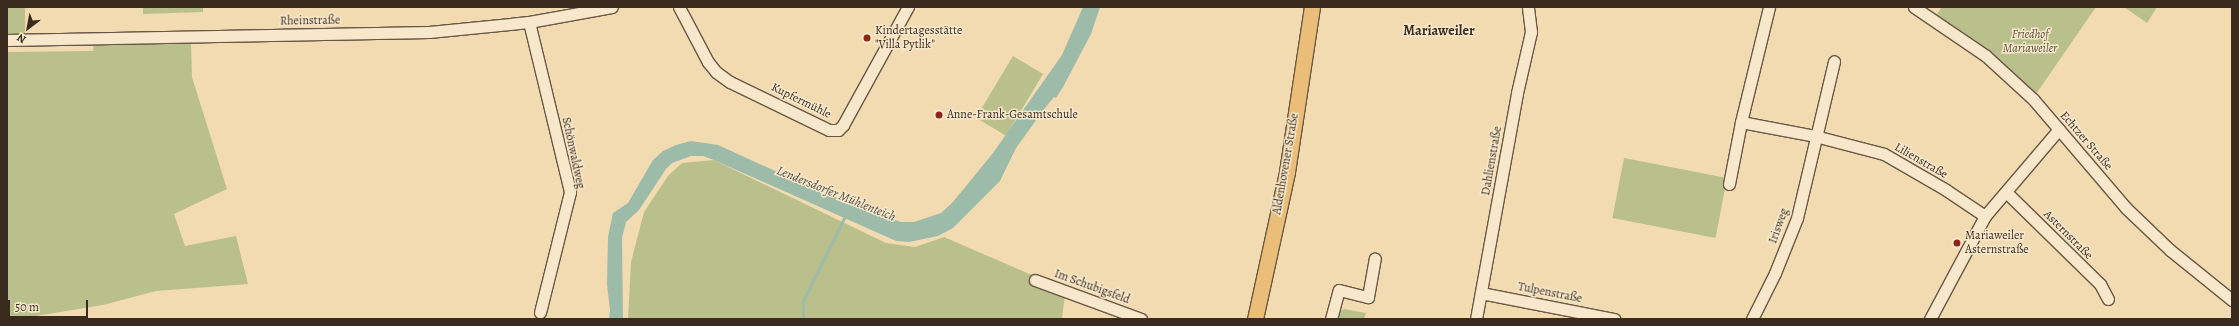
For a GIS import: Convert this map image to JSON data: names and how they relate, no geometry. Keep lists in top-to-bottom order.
{
  "streets": {
    "main road": ["Aldenhovener Straße"],
    "street": [
      "Rheinstraße",
      "Kupfermühle",
      "Echtzer Straße",
      "Schönwaldweg",
      "Dahlienstraße",
      "Lilienstraße",
      "Irisweg",
      "Asternstraße",
      "Im Schubigsfeld",
      "Tulpenstraße"
    ]
  },
  "crossings": [
    ["Rheinstraße", "Schönwaldweg"],
    ["Dahlienstraße", "Tulpenstraße"],
    ["Lilienstraße", "Irisweg"]
  ],
  "districts": ["Mariaweiler"],
  "water": ["Lendersdorfer Mühlenteich"],
  "parks": ["Friedhof Mariaweiler"],
  "places": ["Kindertagesstätte \"Villa Pytlik\"", "Anne-Frank-Gesamtschule", "Mariaweiler Asternstraße"],
  "scale_bar": "50 m",
  "north": "bottom left"
}
